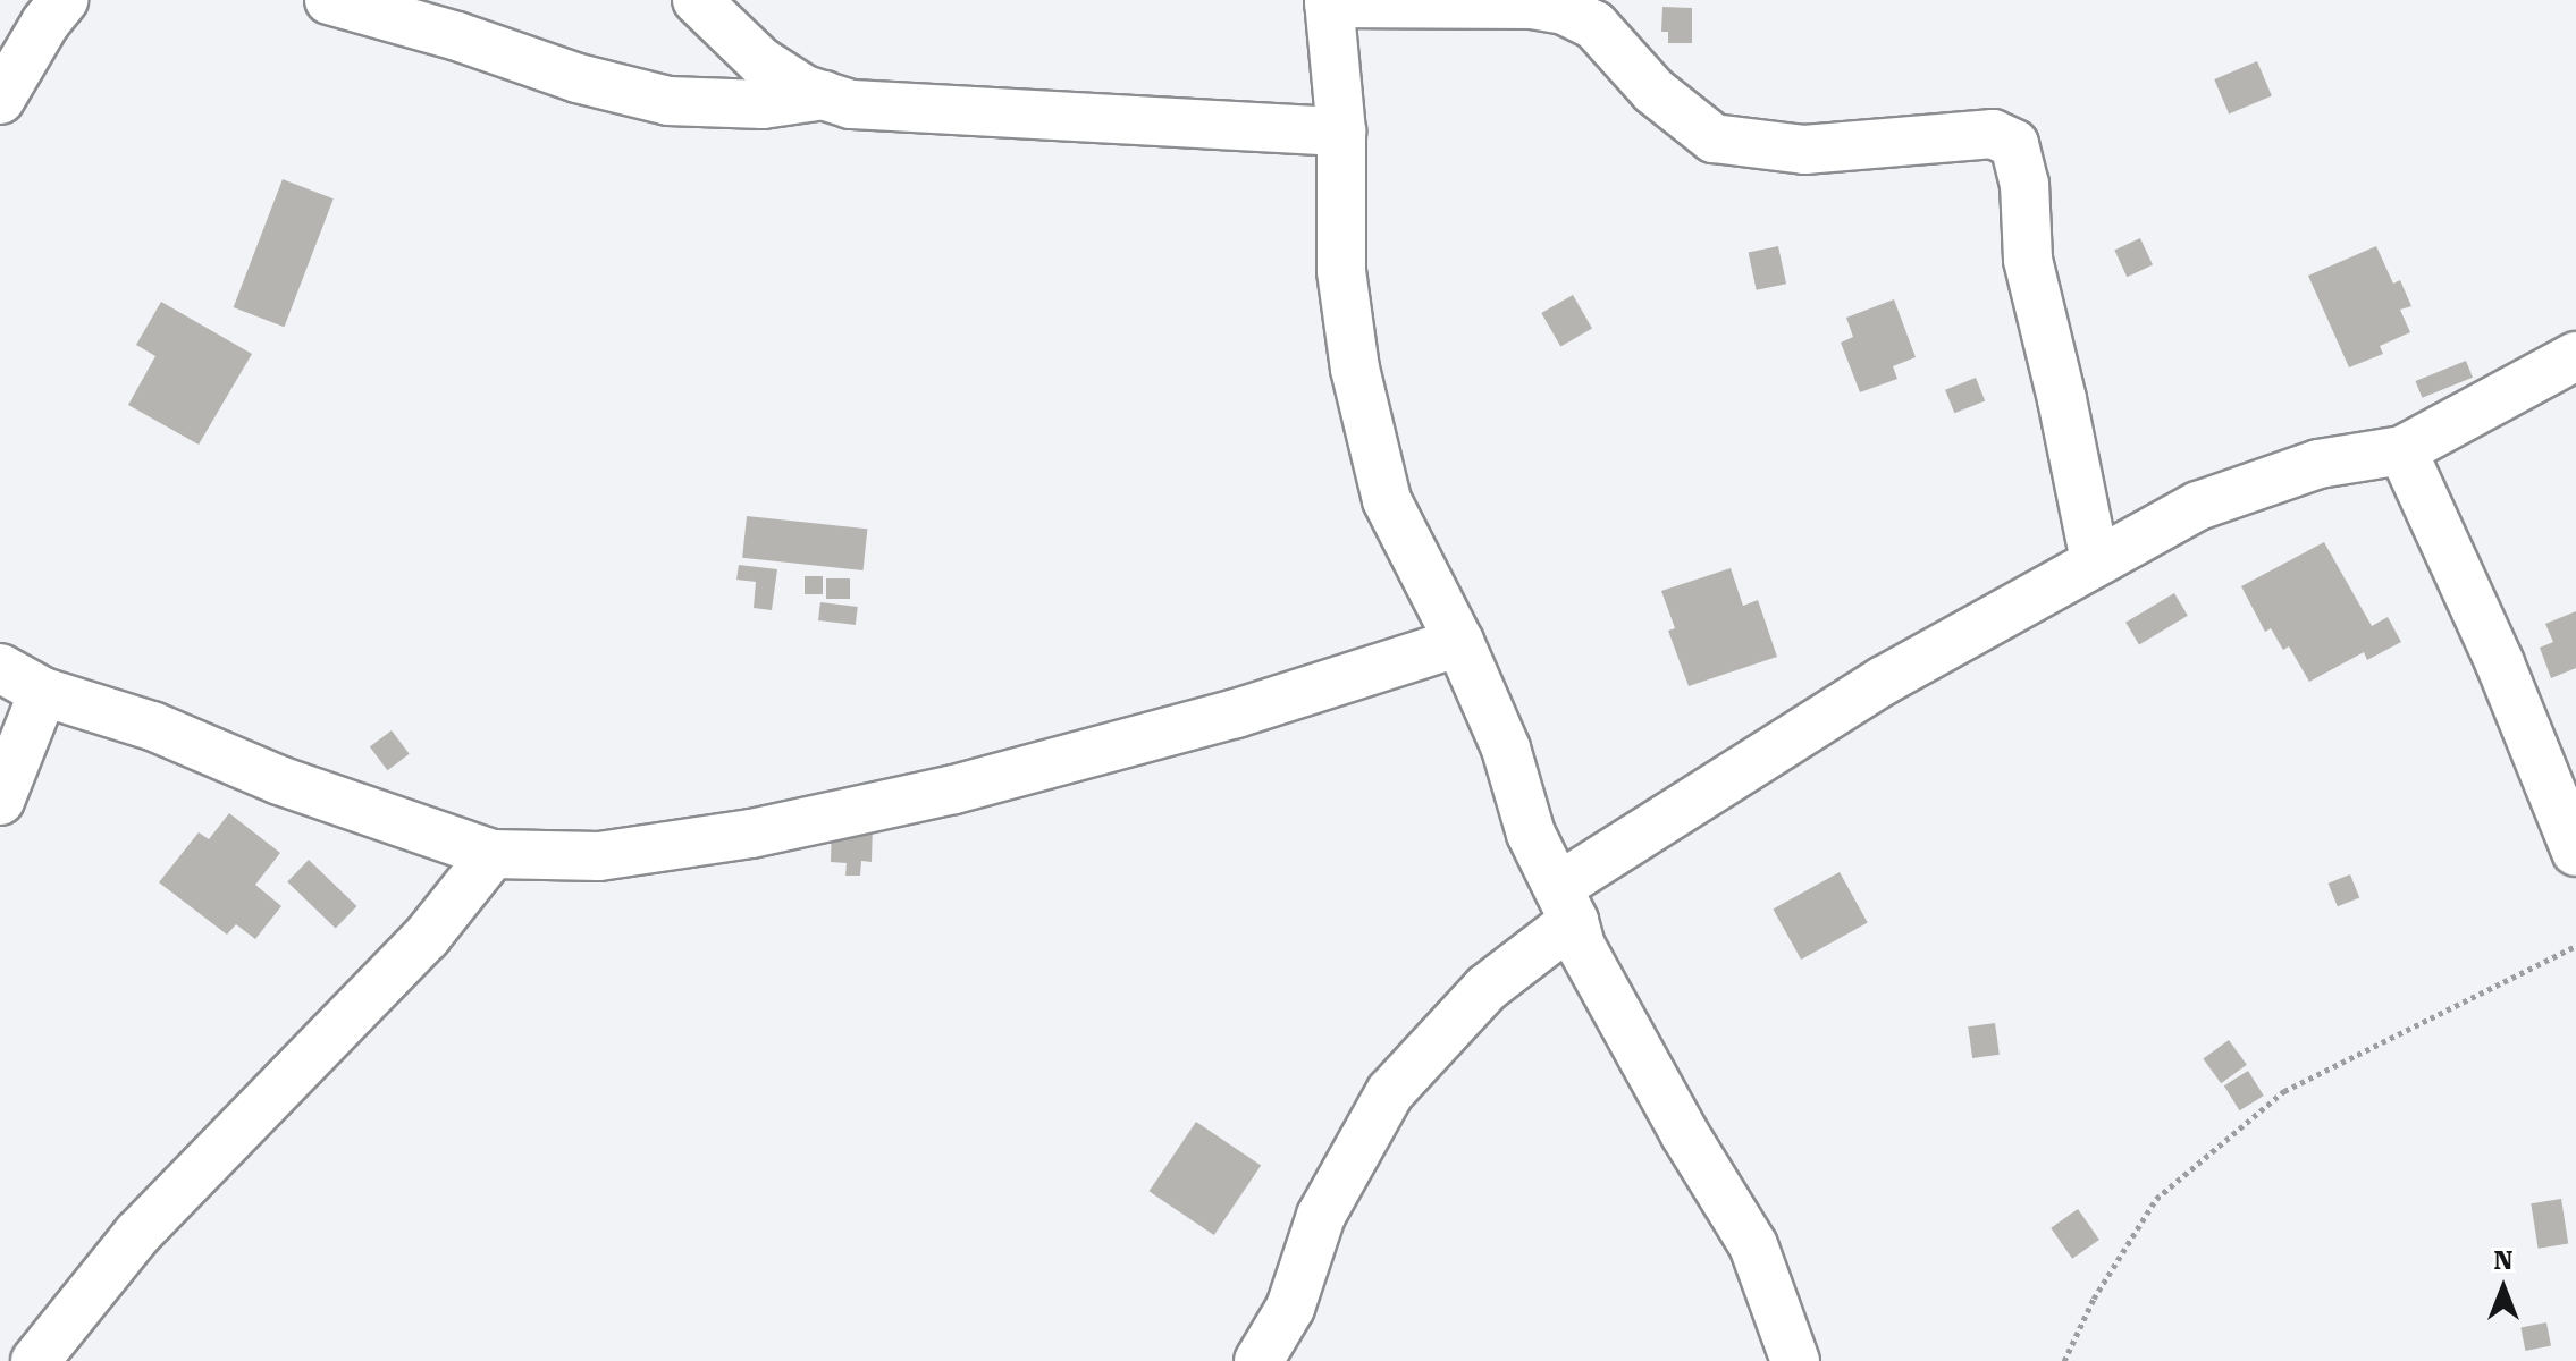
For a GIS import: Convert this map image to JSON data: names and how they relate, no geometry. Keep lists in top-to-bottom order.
{
  "north": "top"
}
